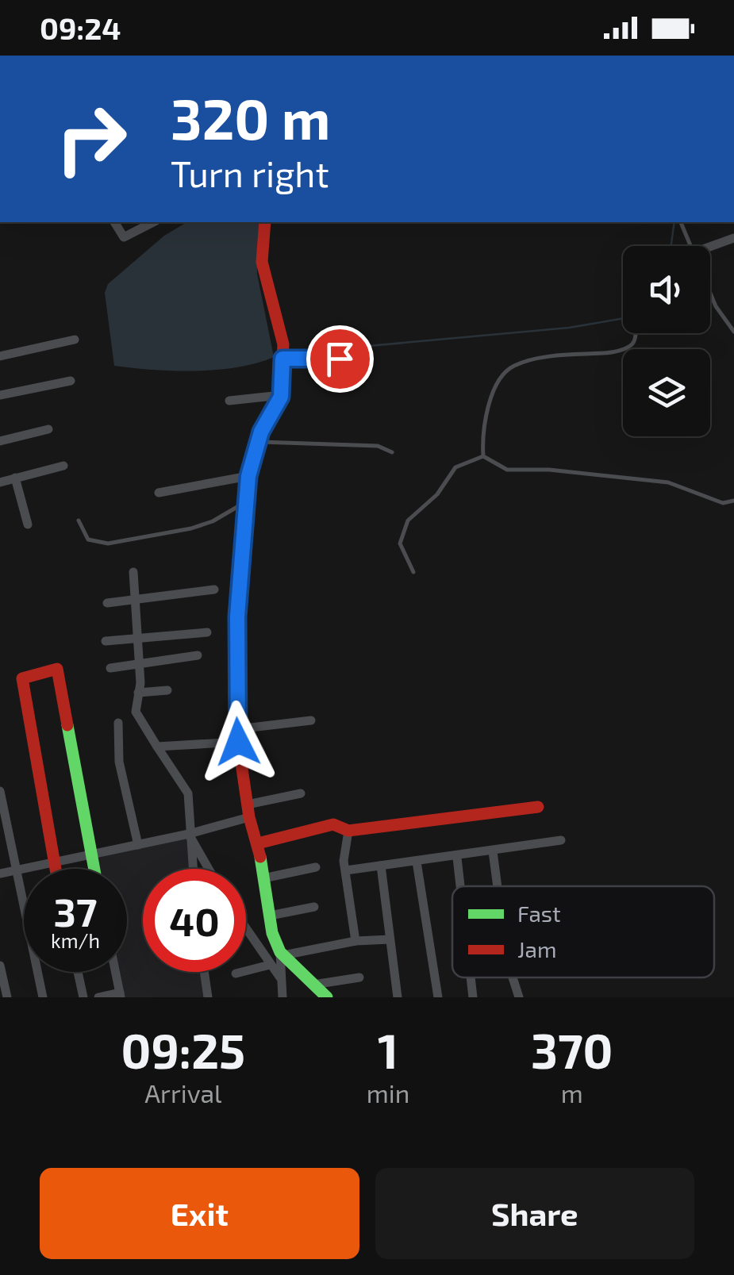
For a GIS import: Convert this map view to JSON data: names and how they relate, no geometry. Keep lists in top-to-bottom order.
{
  "legend": ["Fast", "Jam"],
  "page": {
    "status": "09:24",
    "turn": ["320 m", "Turn right"],
    "speed": "37 km/h",
    "limit": "40",
    "eta": [
      "09:25",
      "Arrival",
      "1",
      "min",
      "370",
      "m"
    ],
    "buttons": ["Exit", "Share"]
  }
}
